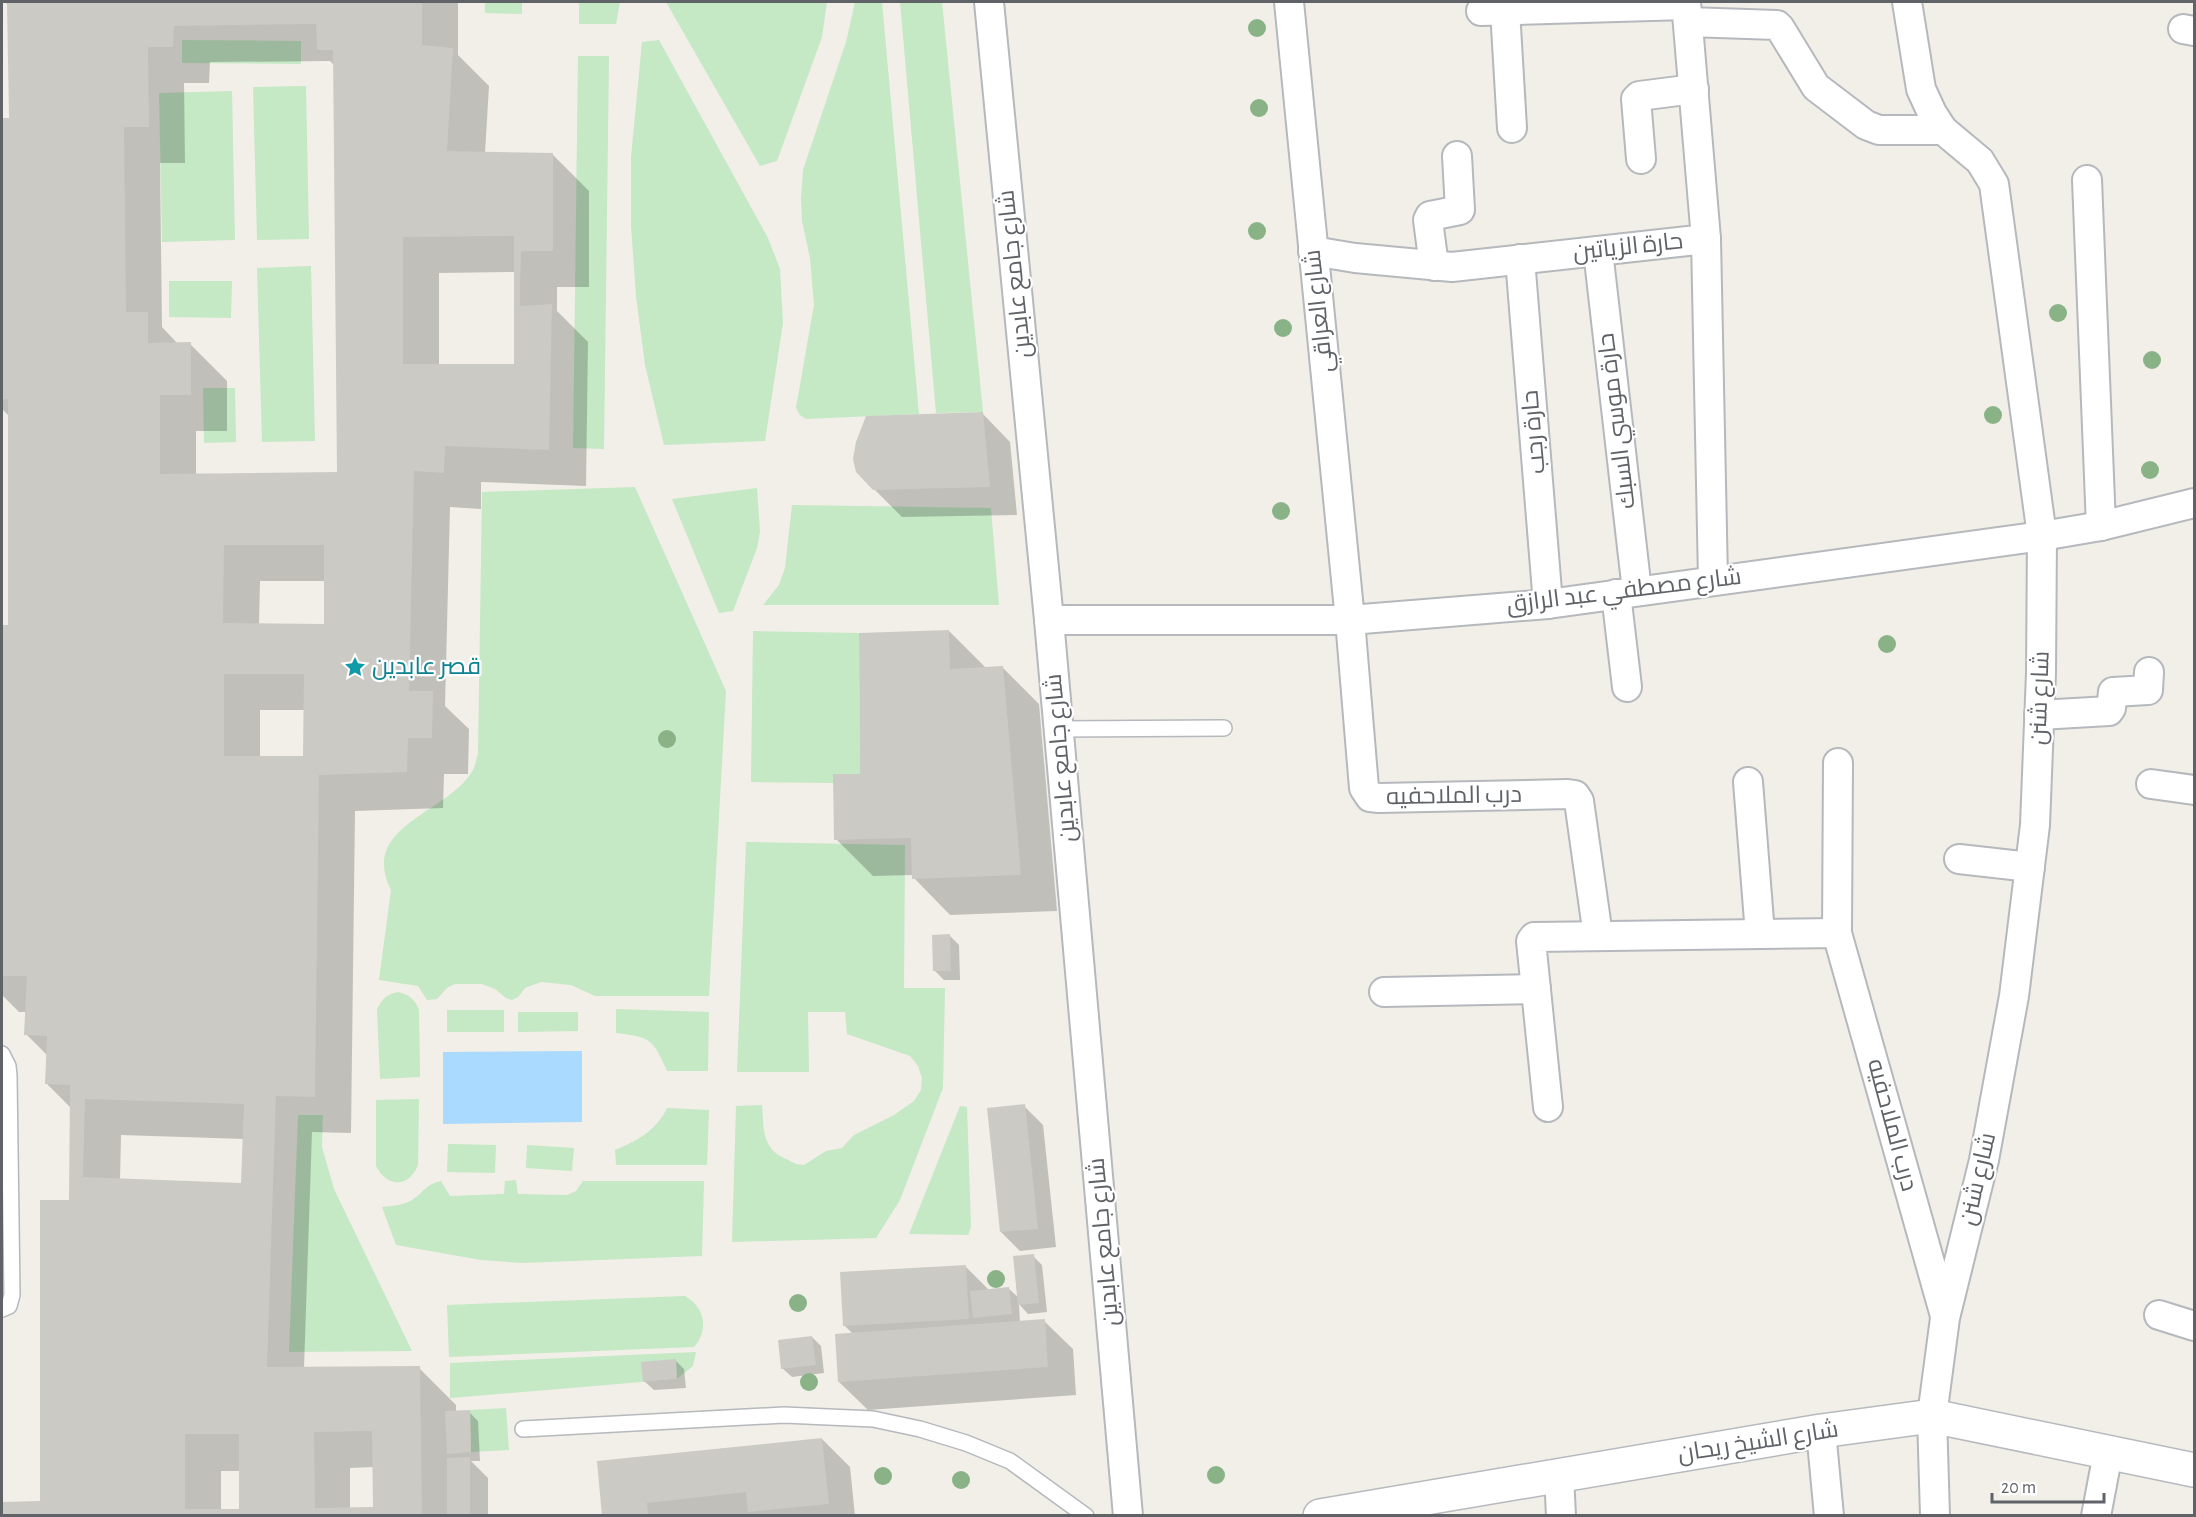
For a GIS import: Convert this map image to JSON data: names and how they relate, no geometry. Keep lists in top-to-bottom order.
{
  "streets": {
    "main road": ["شارع الشيخ ريحان"],
    "street": [
      "حارة الزياتين",
      "شارع جامع عابدين",
      "شارع العراقي",
      "حارة موسي السبك",
      "حارة رجب",
      "شارع مصطفي عبد الرازق",
      "شارع شنن",
      "درب الملاحفيه"
    ]
  },
  "crossings": [
    ["حارة الزياتين", "شارع العراقي"],
    ["حارة الزياتين", "حارة موسي السبك"],
    ["حارة الزياتين", "حارة رجب"],
    ["شارع جامع عابدين", "شارع مصطفي عبد الرازق"],
    ["شارع العراقي", "شارع مصطفي عبد الرازق"],
    ["شارع العراقي", "درب الملاحفيه"],
    ["حارة موسي السبك", "شارع مصطفي عبد الرازق"],
    ["حارة رجب", "شارع مصطفي عبد الرازق"],
    ["شارع مصطفي عبد الرازق", "شارع شنن"],
    ["شارع مصطفي عبد الرازق", "درب الملاحفيه"],
    ["شارع شنن", "درب الملاحفيه"],
    ["شارع شنن", "شارع الشيخ ريحان"]
  ],
  "places": {
    "place": ["قصر عابدين"]
  },
  "scale_bar": "20 m"
}
